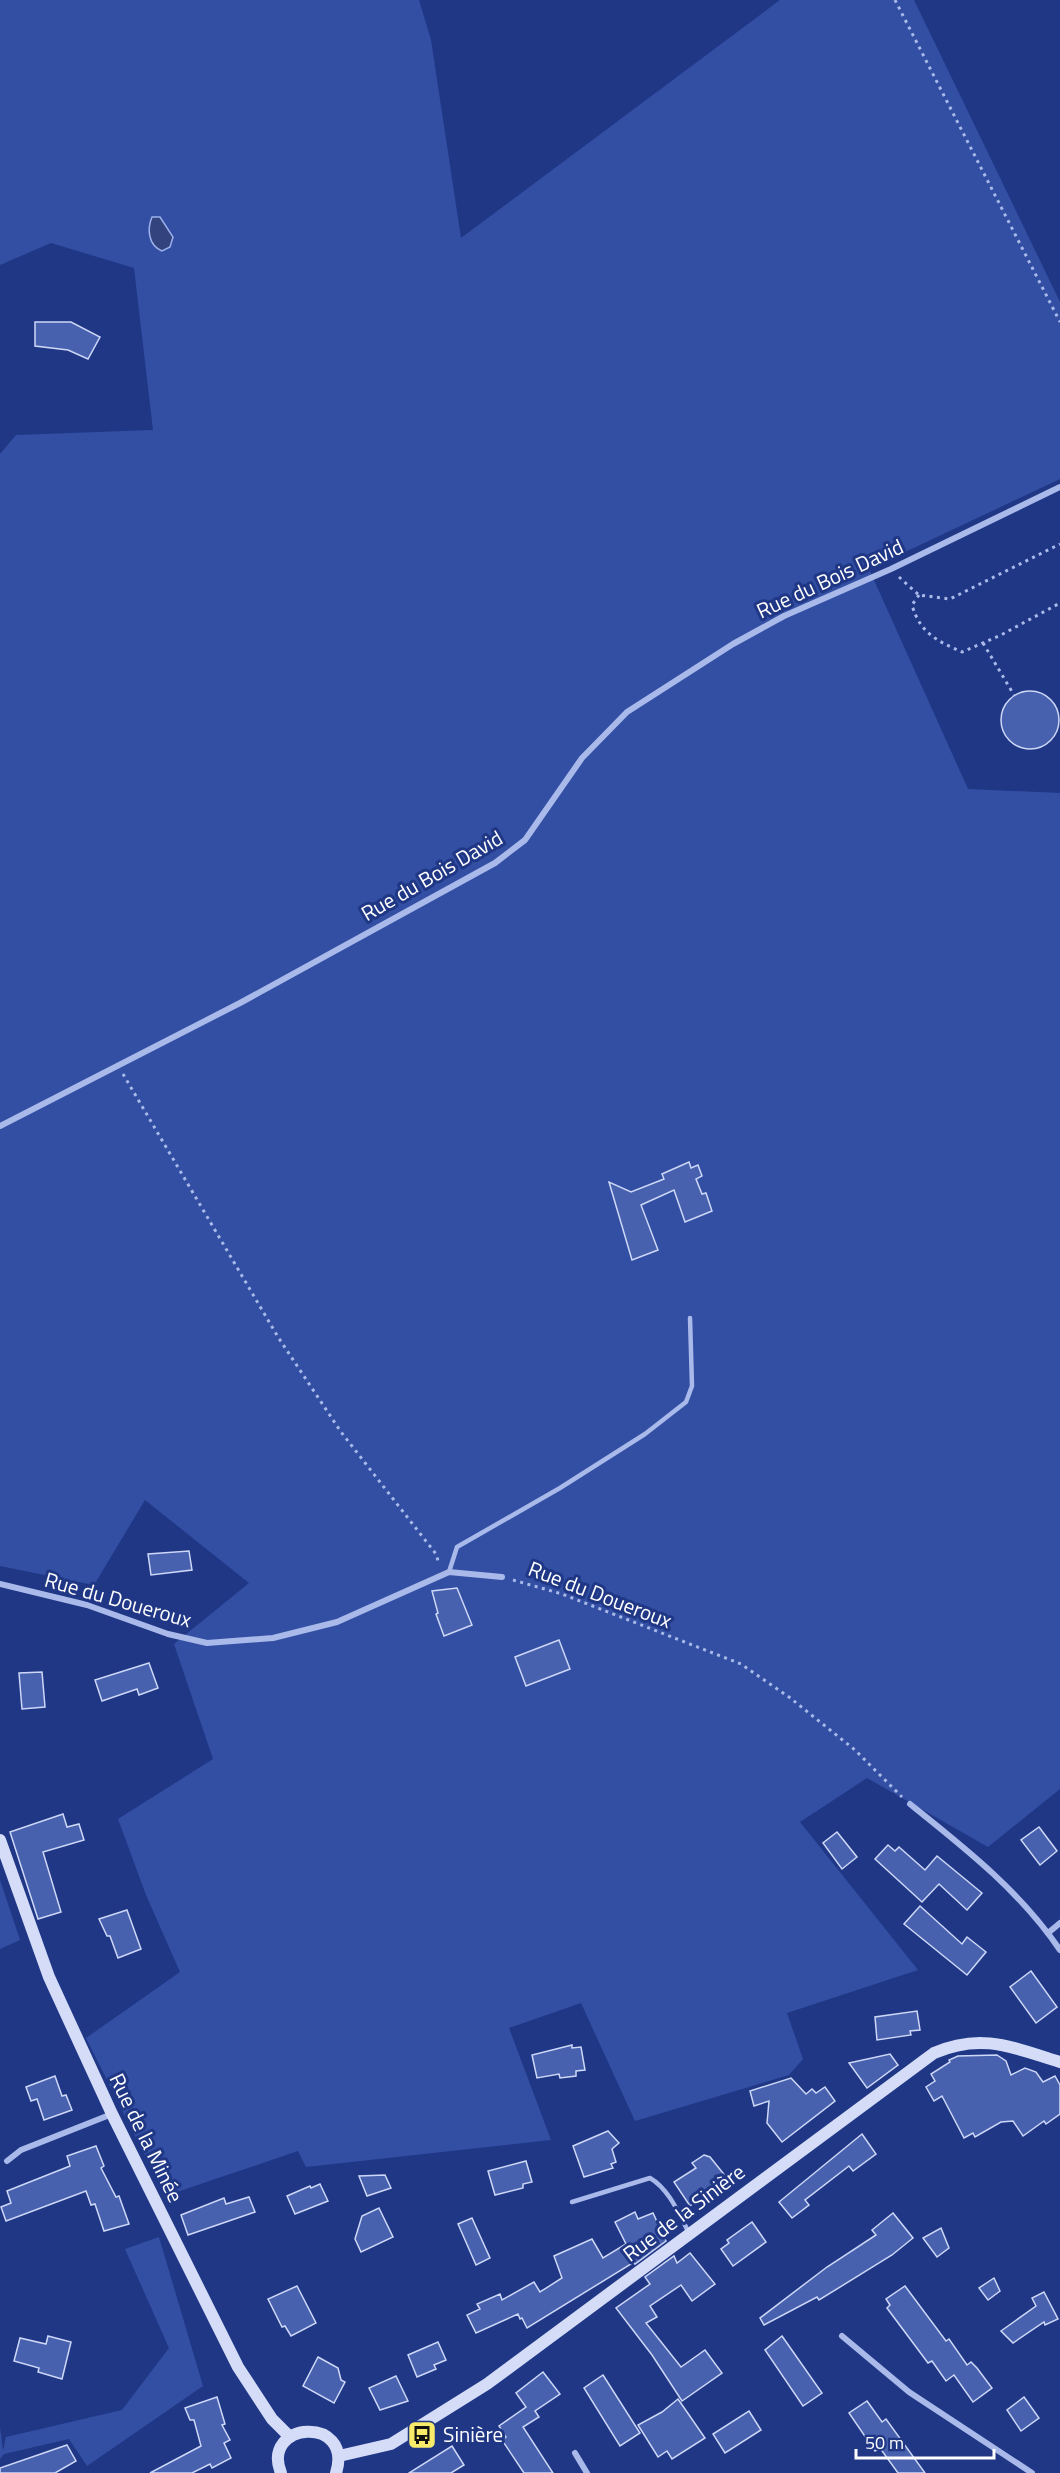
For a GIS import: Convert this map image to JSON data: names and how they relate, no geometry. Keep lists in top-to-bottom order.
{
  "streets": {
    "street": [
      "Rue du Bois David",
      "Rue du Doueroux",
      "Rue de la Minée",
      "Rue de la Sinière"
    ]
  },
  "places": {
    "bus stop": ["Sinière"]
  },
  "scale_bar": "50 m"
}
